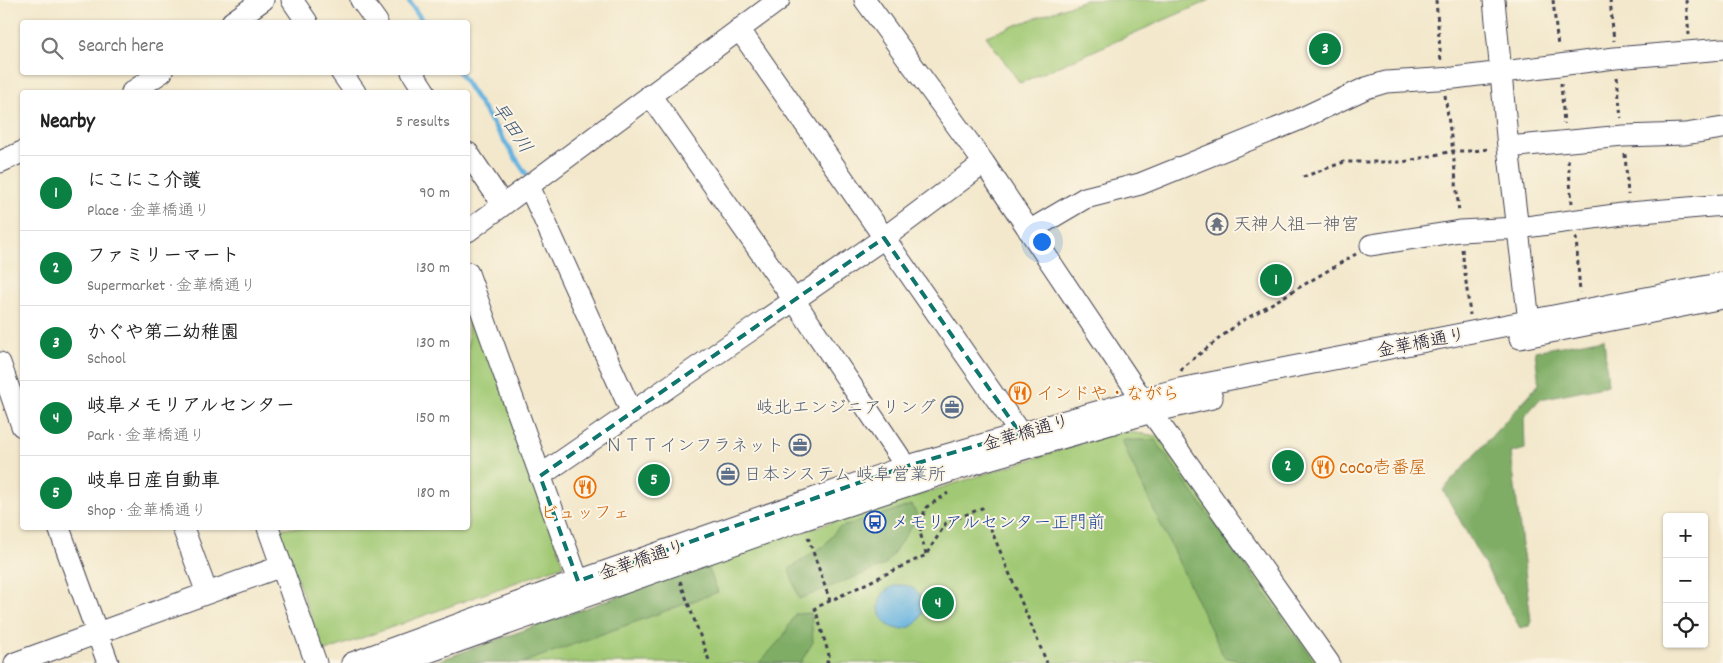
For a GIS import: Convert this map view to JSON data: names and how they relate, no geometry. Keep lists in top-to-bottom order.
{
  "streets": {
    "street": ["金華橋通り"]
  },
  "water": ["早田川"],
  "places": {
    "temple": ["天神人祖一神宮"],
    "restaurant": ["インドや・ながら", "CoCo壱番屋", "ビュッフェ"],
    "office": ["岐北エンジニアリング", "ＮＴＴインフラネット", "日本システム 岐阜営業所"],
    "bus stop": ["メモリアルセンター正門前"]
  },
  "page": {
    "search": "Search here",
    "pins": [
      "3",
      "1",
      "2",
      "5",
      "4"
    ],
    "heading": ["Nearby", "5 results"],
    "list": [
      {
        "mark": "1",
        "name": "にこにこ介護",
        "note": "Place · 金華橋通り",
        "value": "90 m"
      },
      {
        "mark": "2",
        "name": "ファミリーマート",
        "note": "Supermarket · 金華橋通り",
        "value": "130 m"
      },
      {
        "mark": "3",
        "name": "かぐや第二幼稚園",
        "note": "School",
        "value": "130 m"
      },
      {
        "mark": "4",
        "name": "岐阜メモリアルセンター",
        "note": "Park · 金華橋通り",
        "value": "150 m"
      },
      {
        "mark": "5",
        "name": "岐阜日産自動車",
        "note": "Shop · 金華橋通り",
        "value": "180 m"
      }
    ],
    "map_buttons": ["+", "−"]
  }
}
